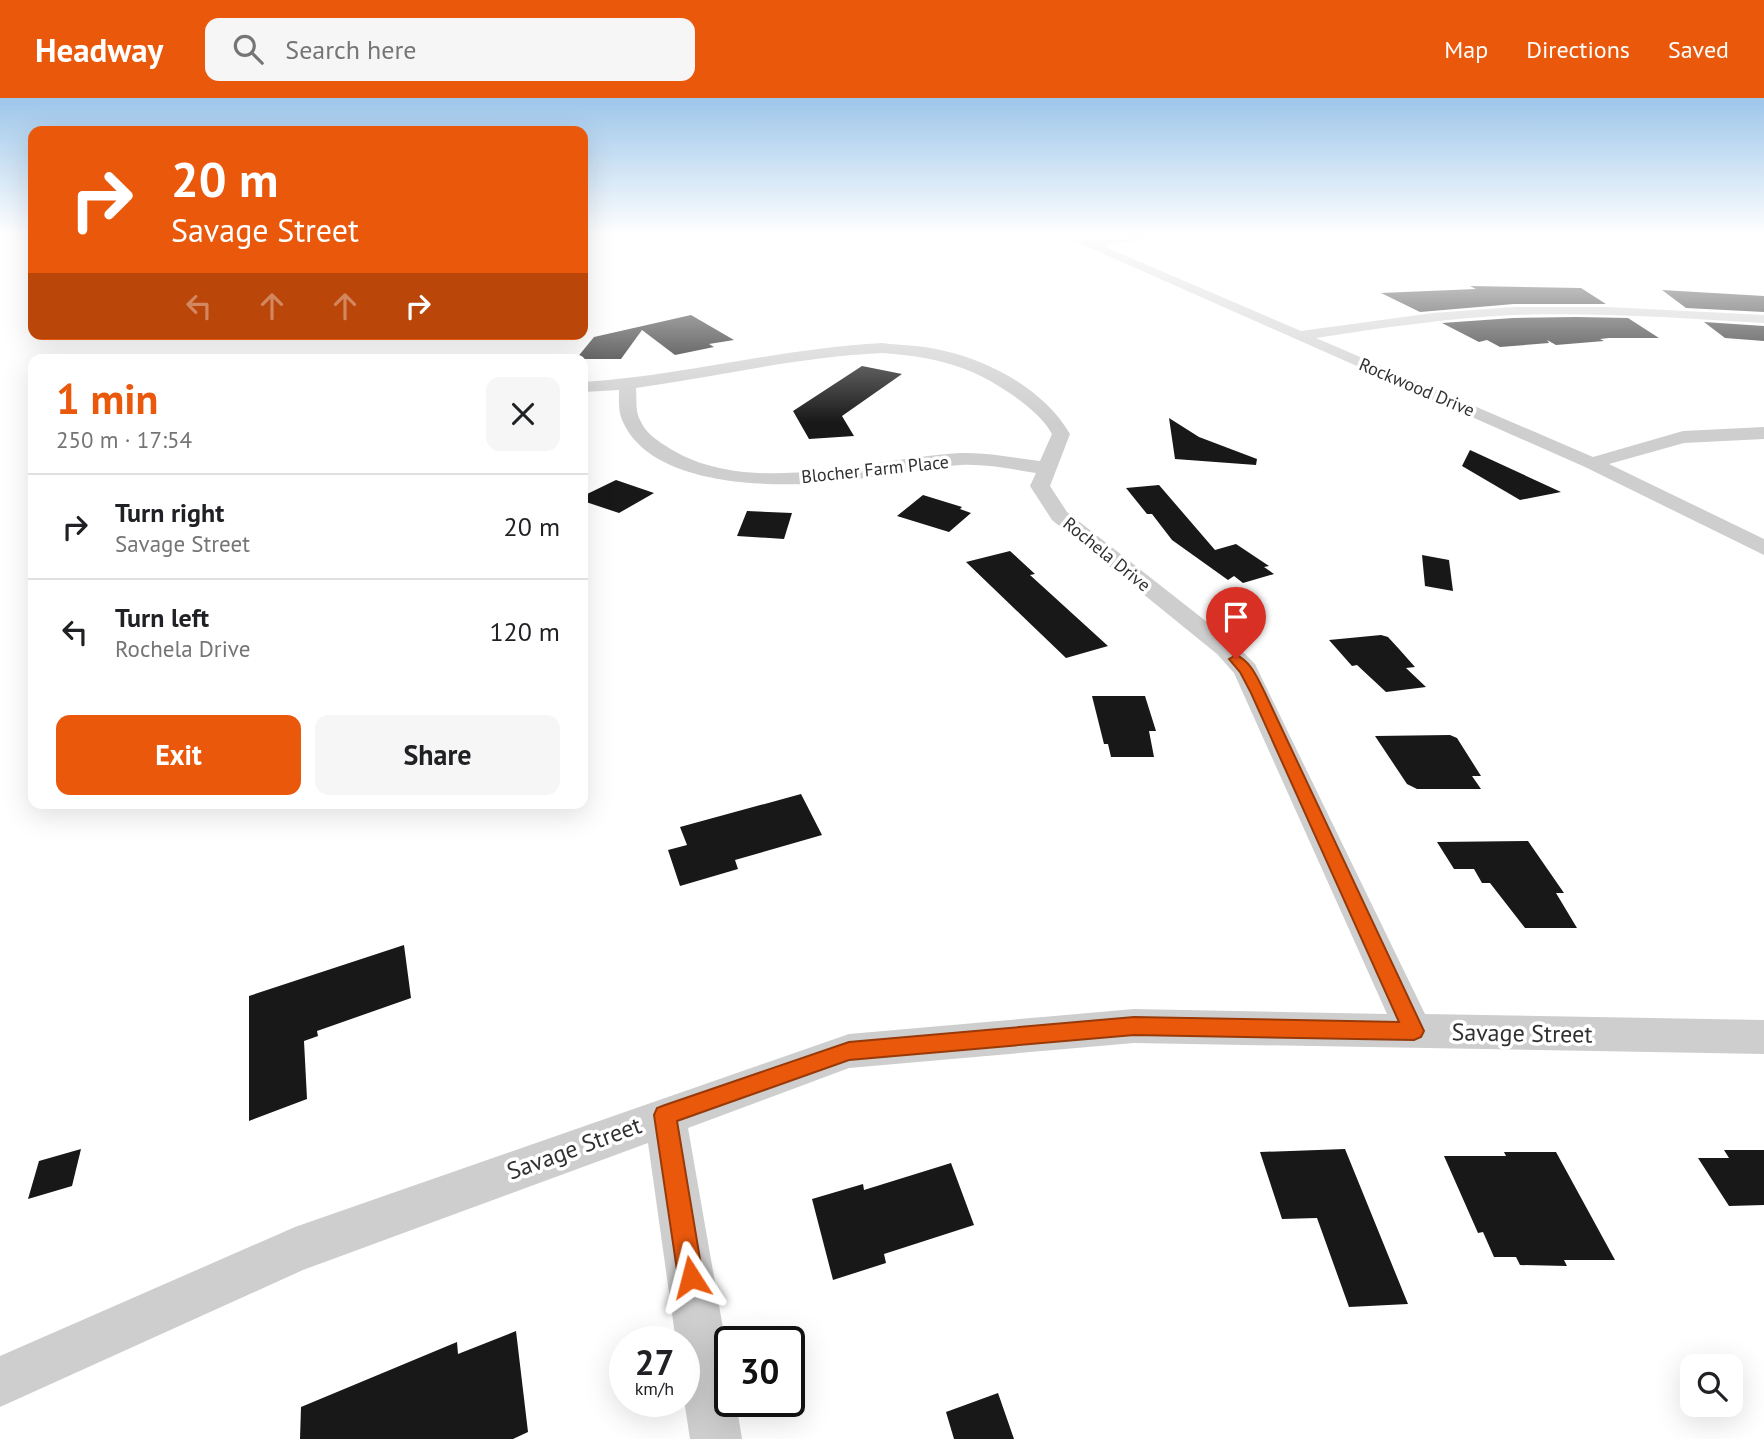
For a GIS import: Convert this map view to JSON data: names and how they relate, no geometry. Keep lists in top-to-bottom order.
{
  "streets": {
    "street": [
      "Rockwood Drive",
      "Blocher Farm Place",
      "Rochela Drive",
      "Savage Street"
    ]
  },
  "crossings": [
    ["Blocher Farm Place", "Rochela Drive"],
    ["Rochela Drive", "Savage Street"]
  ],
  "page": {
    "header": "Headway",
    "search": "Search here",
    "nav": ["Map", "Directions", "Saved"],
    "turn": ["20 m", "Savage Street"],
    "heading": ["1 min", "250 m · 17:54"],
    "list": [
      {
        "name": "Turn right",
        "note": "Savage Street",
        "value": "20 m"
      },
      {
        "name": "Turn left",
        "note": "Rochela Drive",
        "value": "120 m"
      }
    ],
    "buttons": ["Exit", "Share"],
    "speed": "27 km/h",
    "limit": "30"
  }
}
